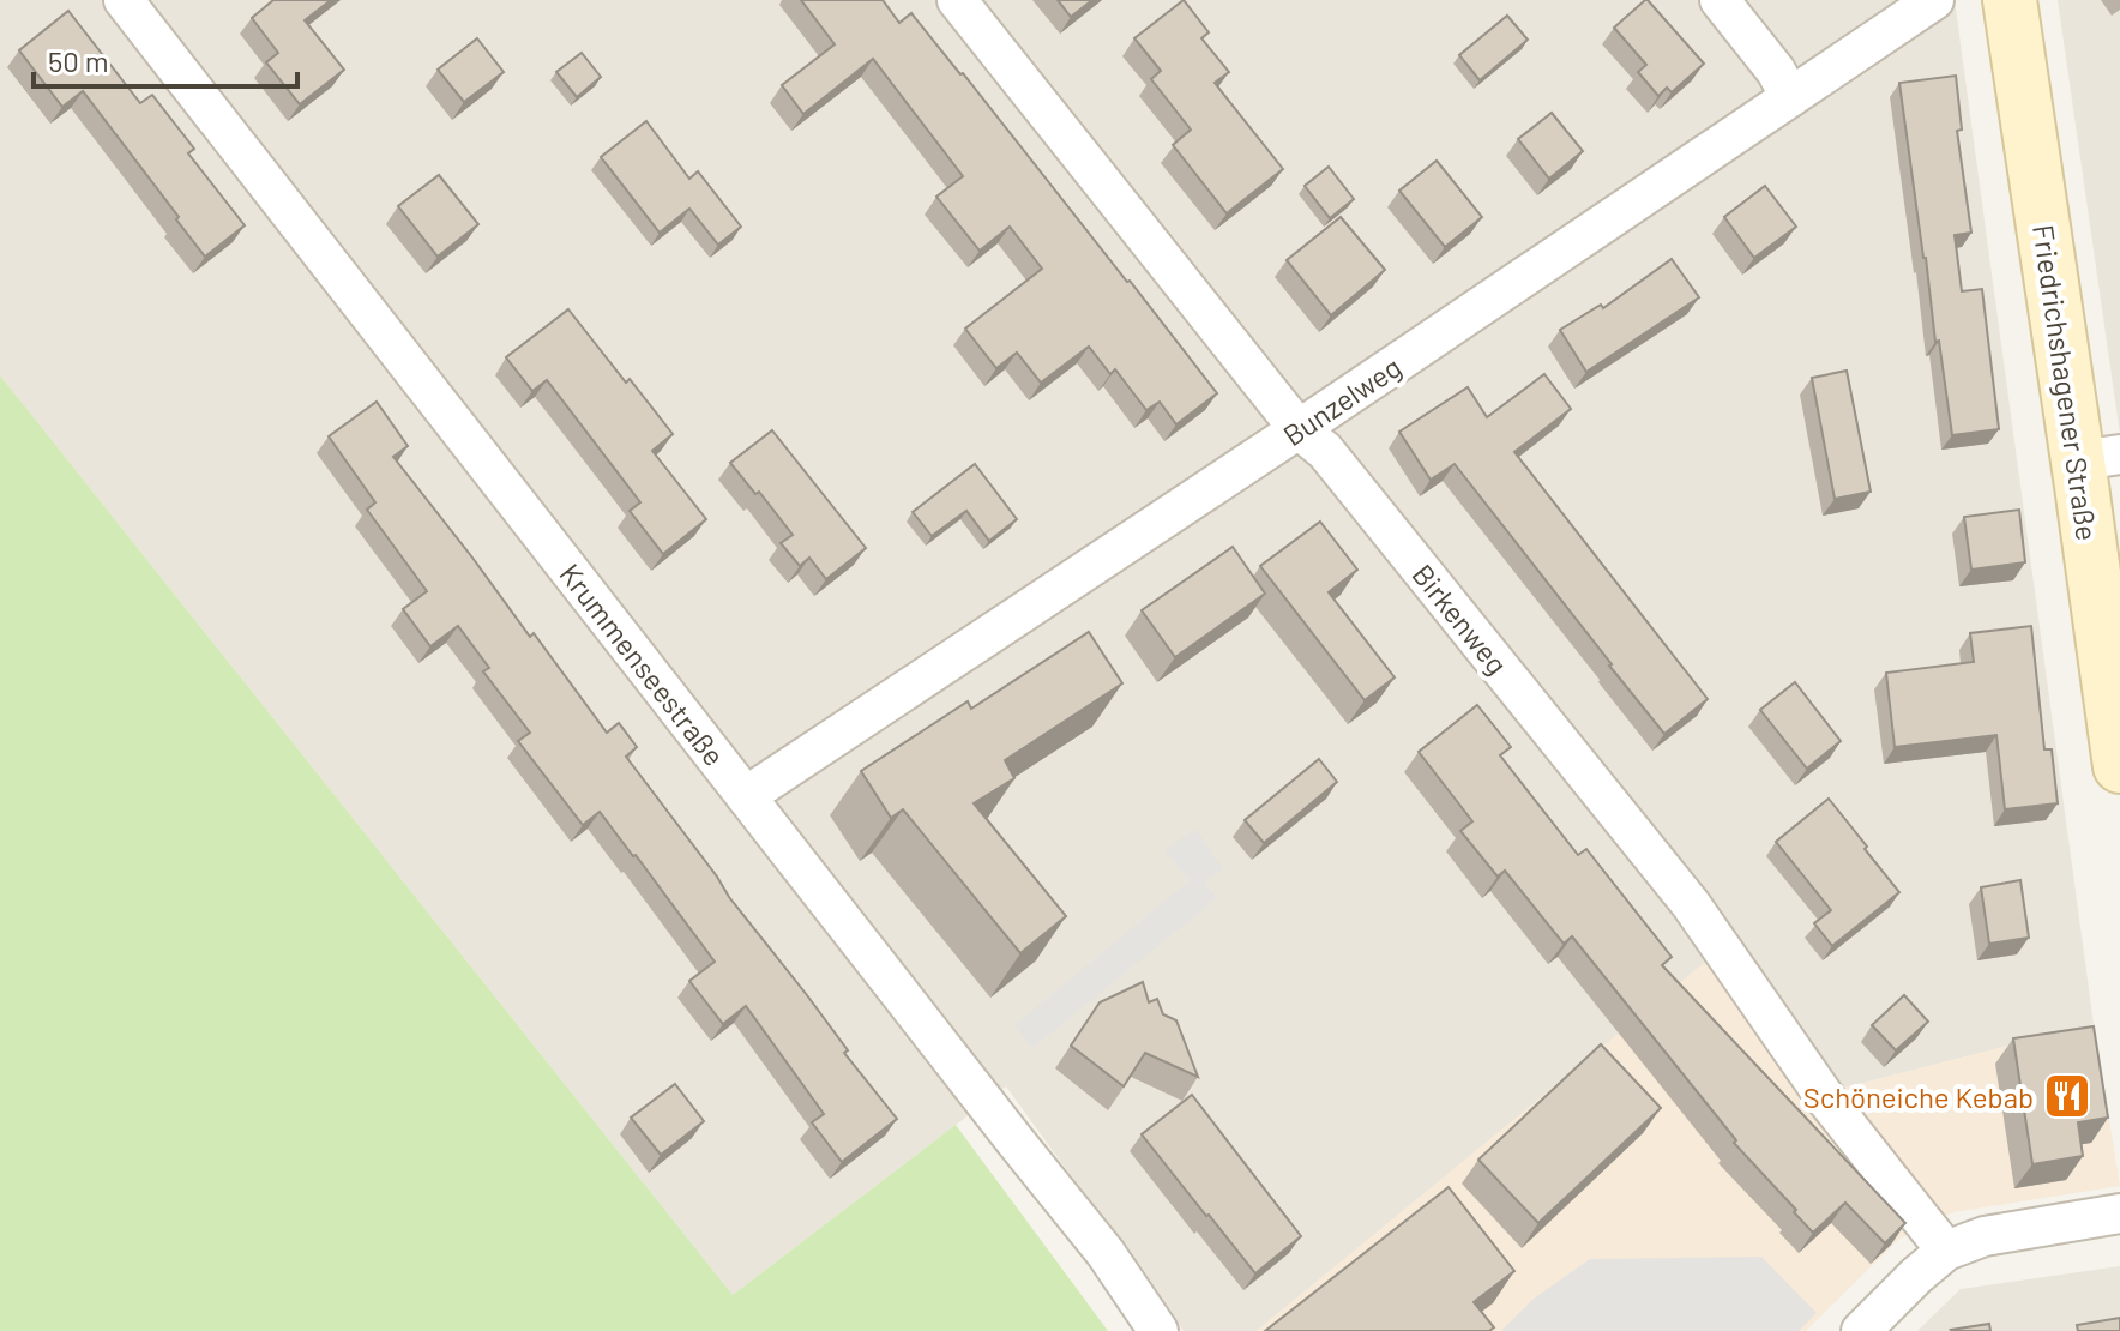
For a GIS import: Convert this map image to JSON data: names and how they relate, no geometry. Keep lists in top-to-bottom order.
{
  "streets": {
    "main road": ["Friedrichshagener Straße"],
    "street": ["Bunzelweg", "Birkenweg", "Krummenseestraße"]
  },
  "crossings": [
    ["Bunzelweg", "Birkenweg"],
    ["Bunzelweg", "Krummenseestraße"]
  ],
  "places": {
    "restaurant": ["Schöneiche Kebab"]
  },
  "scale_bar": "50 m"
}
